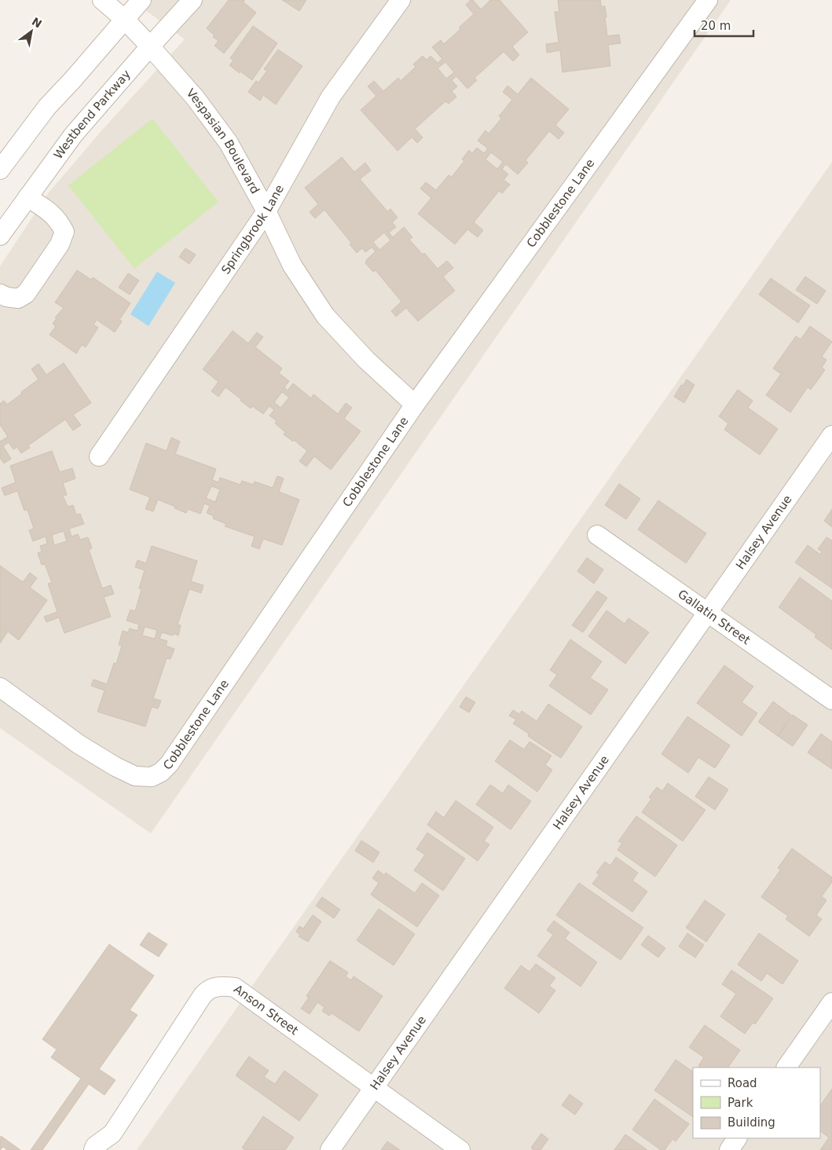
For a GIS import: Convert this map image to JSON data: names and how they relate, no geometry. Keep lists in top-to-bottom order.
{
  "streets": {
    "street": [
      "Westbend Parkway",
      "Vespasian Boulevard",
      "Cobblestone Lane",
      "Springbrook Lane",
      "Halsey Avenue",
      "Gallatin Street",
      "Anson Street"
    ]
  },
  "crossings": [
    ["Westbend Parkway", "Vespasian Boulevard"],
    ["Vespasian Boulevard", "Cobblestone Lane"],
    ["Vespasian Boulevard", "Springbrook Lane"],
    ["Halsey Avenue", "Gallatin Street"],
    ["Halsey Avenue", "Anson Street"]
  ],
  "legend": ["Road", "Park", "Building"],
  "scale_bar": "20 m",
  "north": "top right"
}
